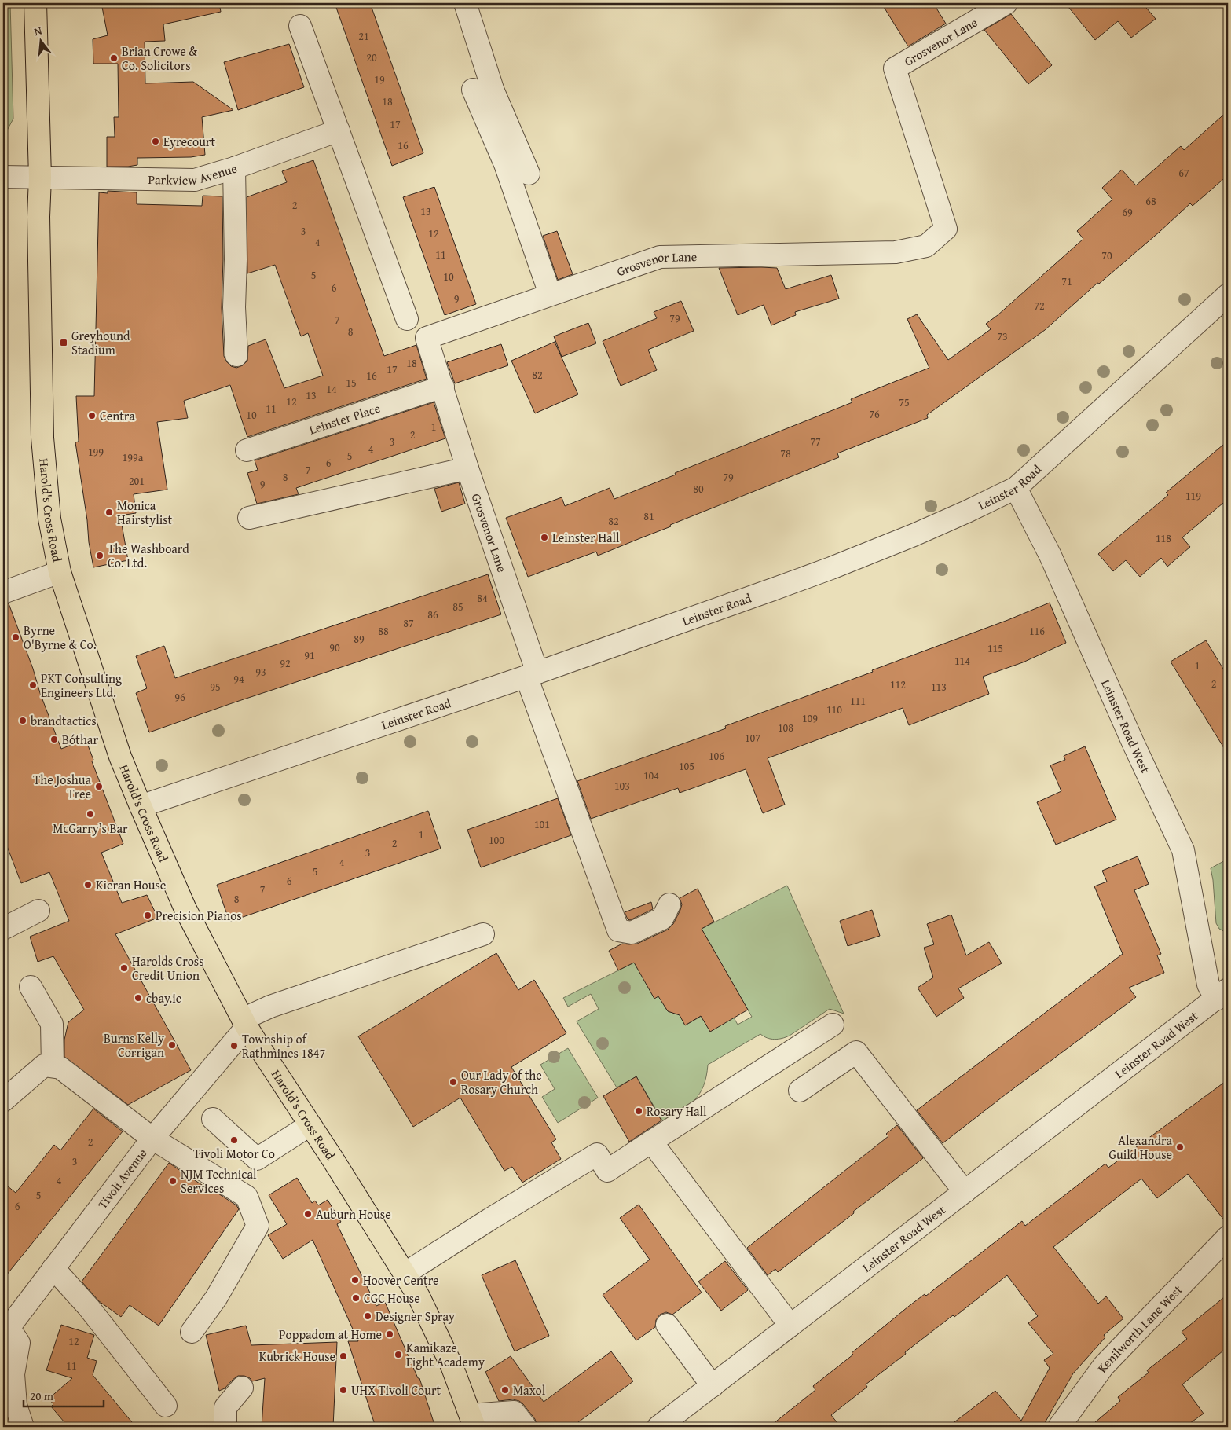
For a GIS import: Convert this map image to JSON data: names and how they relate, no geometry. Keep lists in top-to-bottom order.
{
  "streets": {
    "main road": ["Harold's Cross Road"],
    "street": [
      "Grosvenor Lane",
      "Parkview Avenue",
      "Leinster Place",
      "Leinster Road",
      "Leinster Road West",
      "Tivoli Avenue",
      "Kenilworth Lane West"
    ]
  },
  "crossings": [
    ["Grosvenor Lane", "Leinster Place"],
    ["Grosvenor Lane", "Leinster Road"],
    ["Parkview Avenue", "Harold's Cross Road"],
    ["Leinster Road", "Harold's Cross Road"],
    ["Leinster Road", "Leinster Road West"],
    ["Harold's Cross Road", "Tivoli Avenue"]
  ],
  "places": {
    "other": [
      "Brian Crowe & Co. Solicitors",
      "Eyrecourt",
      "Centra",
      "Monica Hairstylist",
      "Leinster Hall",
      "The Washboard Co. Ltd.",
      "Byrne O'Byrne & Co.",
      "PKT Consulting Engineers Ltd.",
      "brandtactics",
      "Bóthar",
      "The Joshua Tree",
      "McGarry’s Bar",
      "Kieran House",
      "Precision Pianos",
      "Harolds Cross Credit Union",
      "cbay.ie",
      "Burns Kelly Corrigan",
      "Township of Rathmines 1847",
      "Our Lady of the Rosary Church",
      "Rosary Hall",
      "Tivoli Motor Co",
      "Alexandra Guild House",
      "NJM Technical Services",
      "Auburn House",
      "Hoover Centre",
      "CGC House",
      "Designer Spray",
      "Poppadom at Home",
      "Kamikaze Fight Academy",
      "Kubrick House",
      "UHX Tivoli Court",
      "Maxol"
    ],
    "transit": ["Greyhound Stadium"]
  },
  "house_numbers": [
    "21",
    "20",
    "19",
    "18",
    "17",
    "16",
    "67",
    "68",
    "2",
    "13",
    "69",
    "3",
    "12",
    "4",
    "11",
    "70",
    "5",
    "10",
    "71",
    "6",
    "9",
    "72",
    "79",
    "7",
    "8",
    "73",
    "18",
    "17",
    "82",
    "16",
    "15",
    "14",
    "13",
    "12",
    "75",
    "11",
    "76",
    "10",
    "1",
    "2",
    "3",
    "77",
    "4",
    "199",
    "78",
    "5",
    "199a",
    "6",
    "7",
    "8",
    "79",
    "201",
    "9",
    "80",
    "119",
    "81",
    "82",
    "118",
    "84",
    "85",
    "86",
    "87",
    "88",
    "116",
    "89",
    "90",
    "115",
    "91",
    "114",
    "92",
    "1",
    "93",
    "94",
    "2",
    "112",
    "95",
    "113",
    "96",
    "111",
    "110",
    "109",
    "108",
    "107",
    "106",
    "105",
    "104",
    "103",
    "101",
    "1",
    "100",
    "2",
    "3",
    "4",
    "5",
    "6",
    "7",
    "8",
    "2",
    "3",
    "4",
    "5",
    "6",
    "12",
    "11"
  ],
  "scale_bar": "20 m",
  "north": "top"
}
